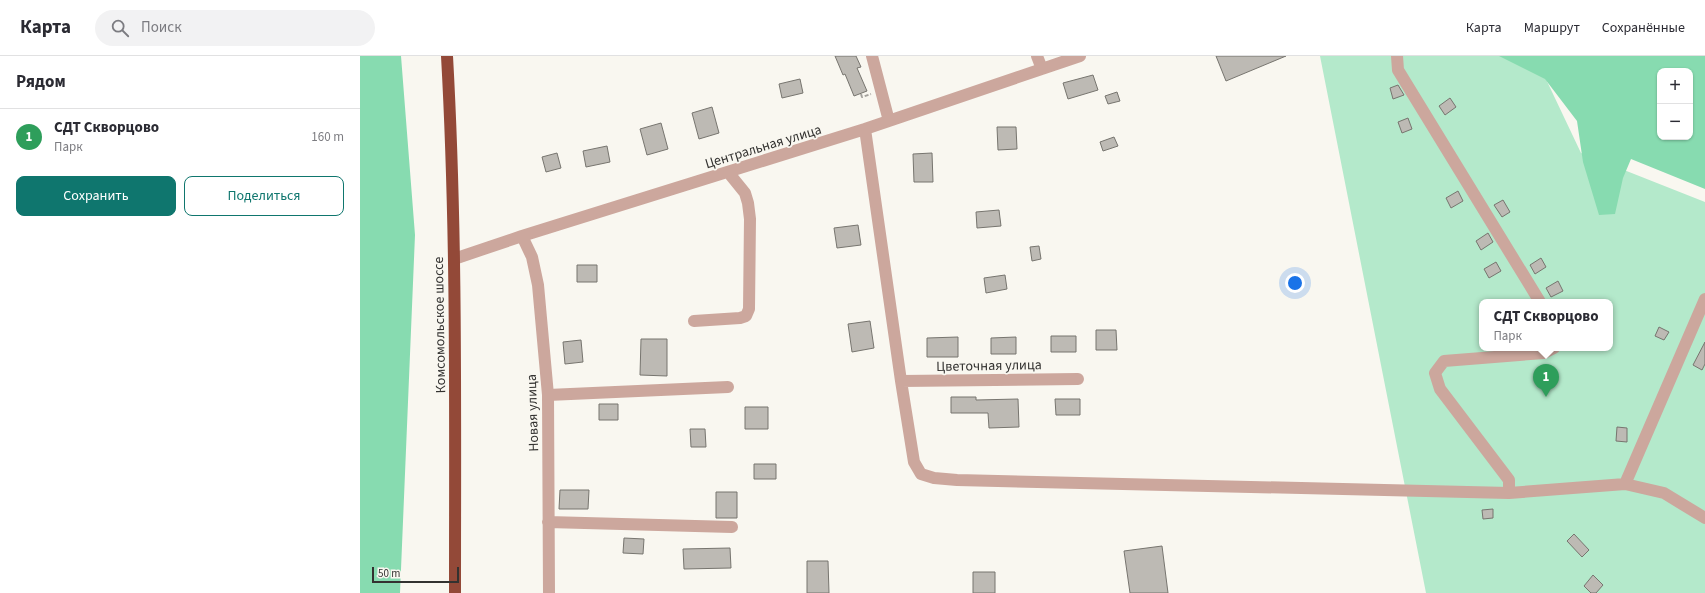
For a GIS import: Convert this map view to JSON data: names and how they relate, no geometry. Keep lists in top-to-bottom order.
{
  "streets": {
    "highway": ["Комсомольское шоссе"],
    "street": ["Центральная улица", "Цветочная улица", "Новая улица"]
  },
  "crossings": [
    ["Центральная улица", "Комсомольское шоссе"],
    ["Центральная улица", "Новая улица"]
  ],
  "scale_bar": "50 m",
  "page": {
    "header": "Карта",
    "search": "Поиск",
    "nav": ["Карта", "Маршрут", "Сохранённые"],
    "heading": "Рядом",
    "map_buttons": ["+", "−"],
    "list": [
      {
        "mark": "1",
        "name": "СДТ Скворцово",
        "note": "Парк",
        "value": "160 m"
      }
    ],
    "buttons": ["Сохранить", "Поделиться"],
    "popup": ["СДТ Скворцово", "Парк"],
    "pins": "1",
    "scale": "50 m"
  }
}
